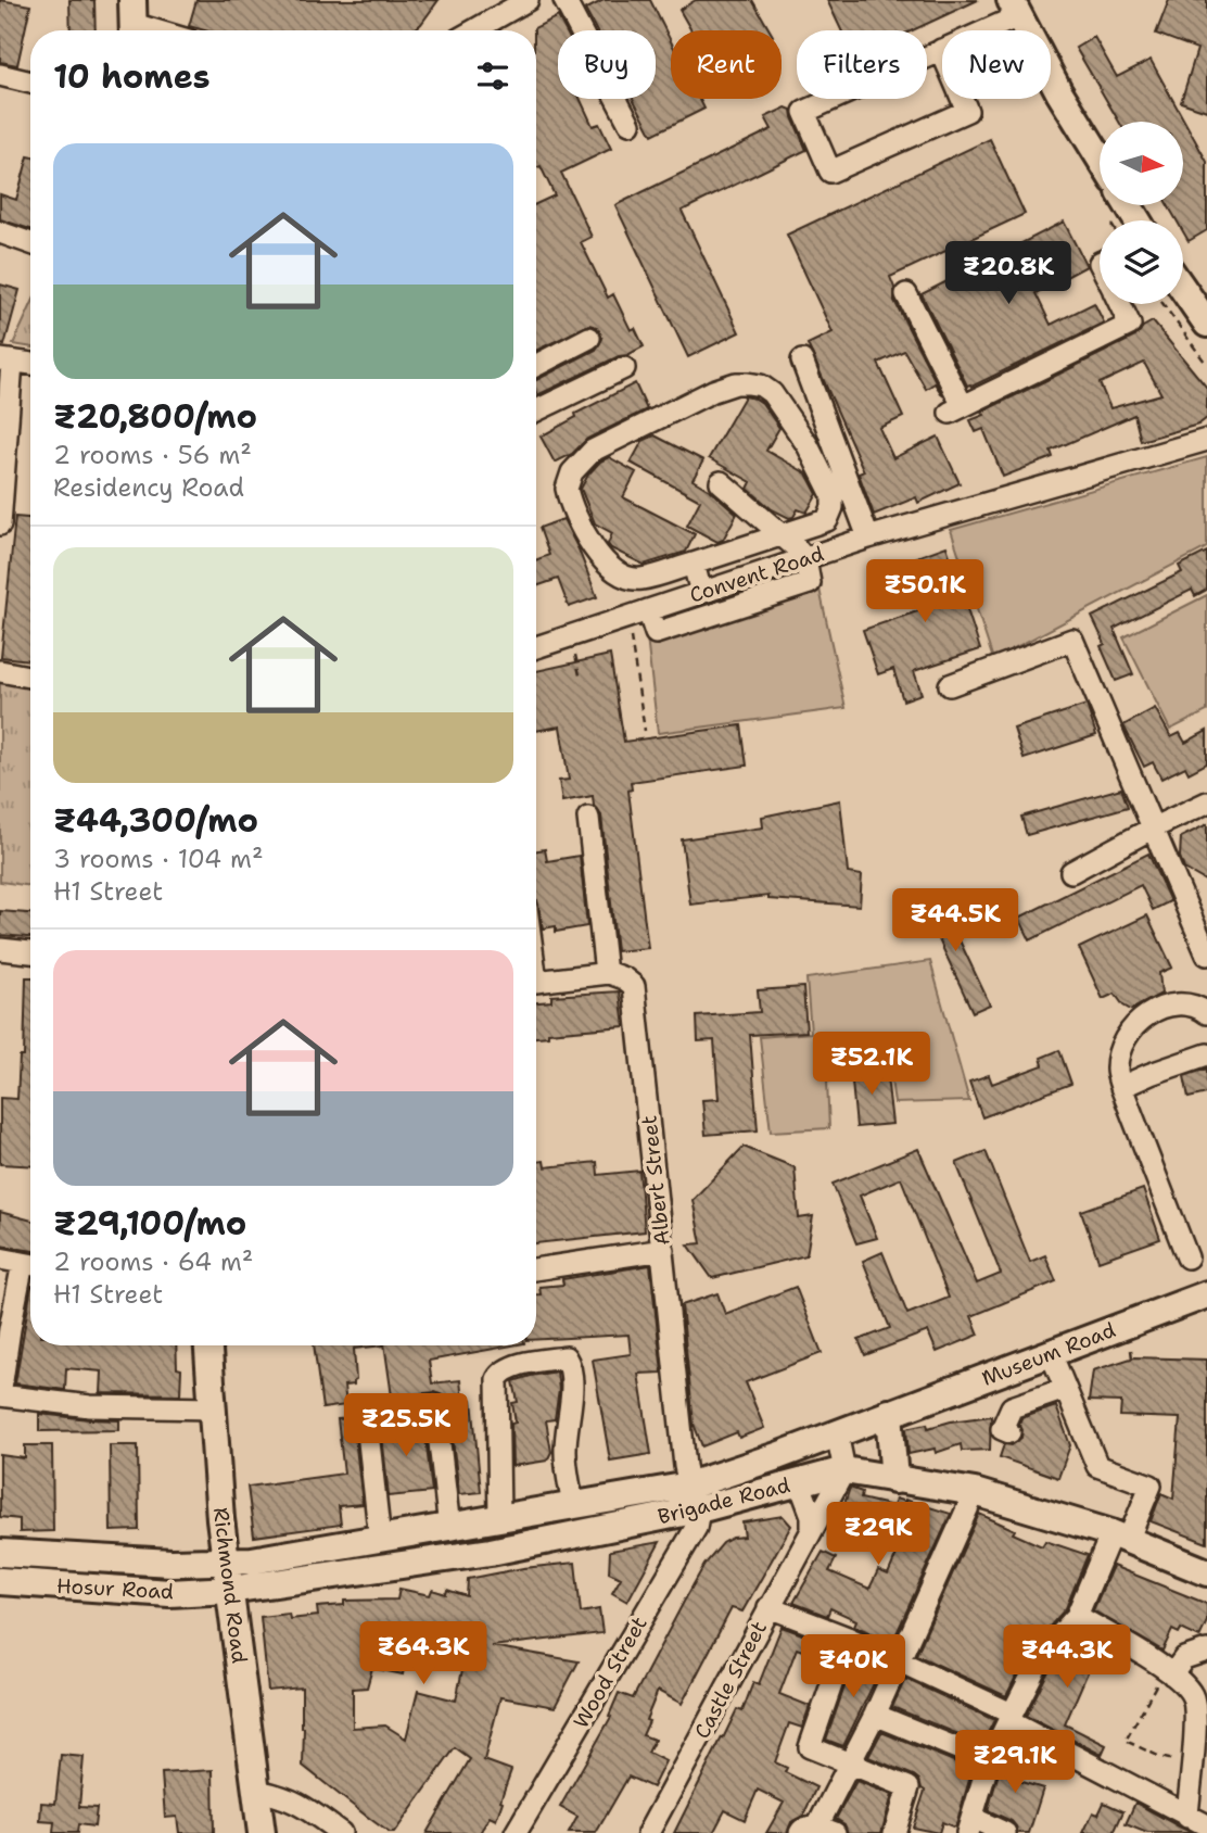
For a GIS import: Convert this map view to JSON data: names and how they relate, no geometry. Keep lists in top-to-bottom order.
{
  "streets": {
    "main road": [
      "Museum Road",
      "Brigade Road",
      "Richmond Road",
      "Hosur Road"
    ],
    "street": [
      "Convent Road",
      "Albert Street",
      "Wood Street",
      "Castle Street"
    ]
  },
  "crossings": [
    ["Albert Street", "Brigade Road"],
    ["Albert Street", "Wood Street"],
    ["Museum Road", "Brigade Road"],
    ["Brigade Road", "Richmond Road"],
    ["Brigade Road", "Hosur Road"],
    ["Brigade Road", "Wood Street"],
    ["Brigade Road", "Castle Street"],
    ["Richmond Road", "Hosur Road"]
  ],
  "north": "right",
  "page": {
    "chip": [
      "Buy",
      "Rent",
      "Filters",
      "New"
    ],
    "heading": "10 homes",
    "list": [
      {
        "name": "₹20,800/mo",
        "note": "2 rooms · 56 m² · Residency Road"
      },
      {
        "name": "₹44,300/mo",
        "note": "3 rooms · 104 m² · H1 Street"
      },
      {
        "name": "₹29,100/mo",
        "note": "2 rooms · 64 m² · H1 Street"
      }
    ],
    "price": [
      "₹20.8K",
      "₹50.1K",
      "₹44.5K",
      "₹52.1K",
      "₹25.5K",
      "₹29K",
      "₹64.3K",
      "₹44.3K",
      "₹40K",
      "₹29.1K"
    ]
  }
}
